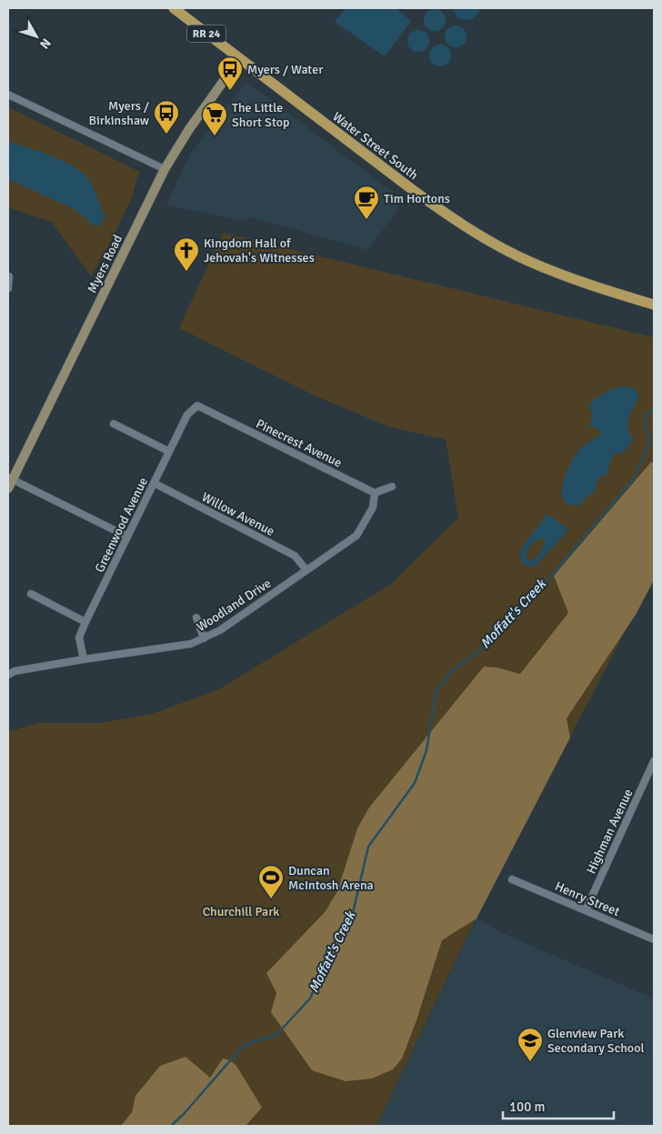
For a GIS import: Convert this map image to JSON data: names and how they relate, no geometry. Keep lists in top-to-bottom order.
{
  "streets": {
    "main road": ["RR 24", "Water Street South", "Myers Road"],
    "street": [
      "Pinecrest Avenue",
      "Willow Avenue",
      "Greenwood Avenue",
      "Woodland Drive",
      "Highman Avenue",
      "Henry Street"
    ]
  },
  "crossings": [
    ["Water Street South", "Myers Road"],
    ["Pinecrest Avenue", "Greenwood Avenue"],
    ["Pinecrest Avenue", "Woodland Drive"],
    ["Willow Avenue", "Greenwood Avenue"],
    ["Willow Avenue", "Woodland Drive"],
    ["Greenwood Avenue", "Woodland Drive"],
    ["Highman Avenue", "Henry Street"]
  ],
  "water": ["Moffatt's Creek"],
  "parks": ["Churchill Park"],
  "places": {
    "bus stop": ["Myers / Water", "Myers / Birkinshaw"],
    "supermarket": ["The Little Short Stop"],
    "cafe": ["Tim Hortons"],
    "church": ["Kingdom Hall of Jehovah's Witnesses"],
    "sports": ["Duncan McIntosh Arena"],
    "school or university": ["Glenview Park Secondary School"]
  },
  "scale_bar": "100 m",
  "north": "bottom right"
}
